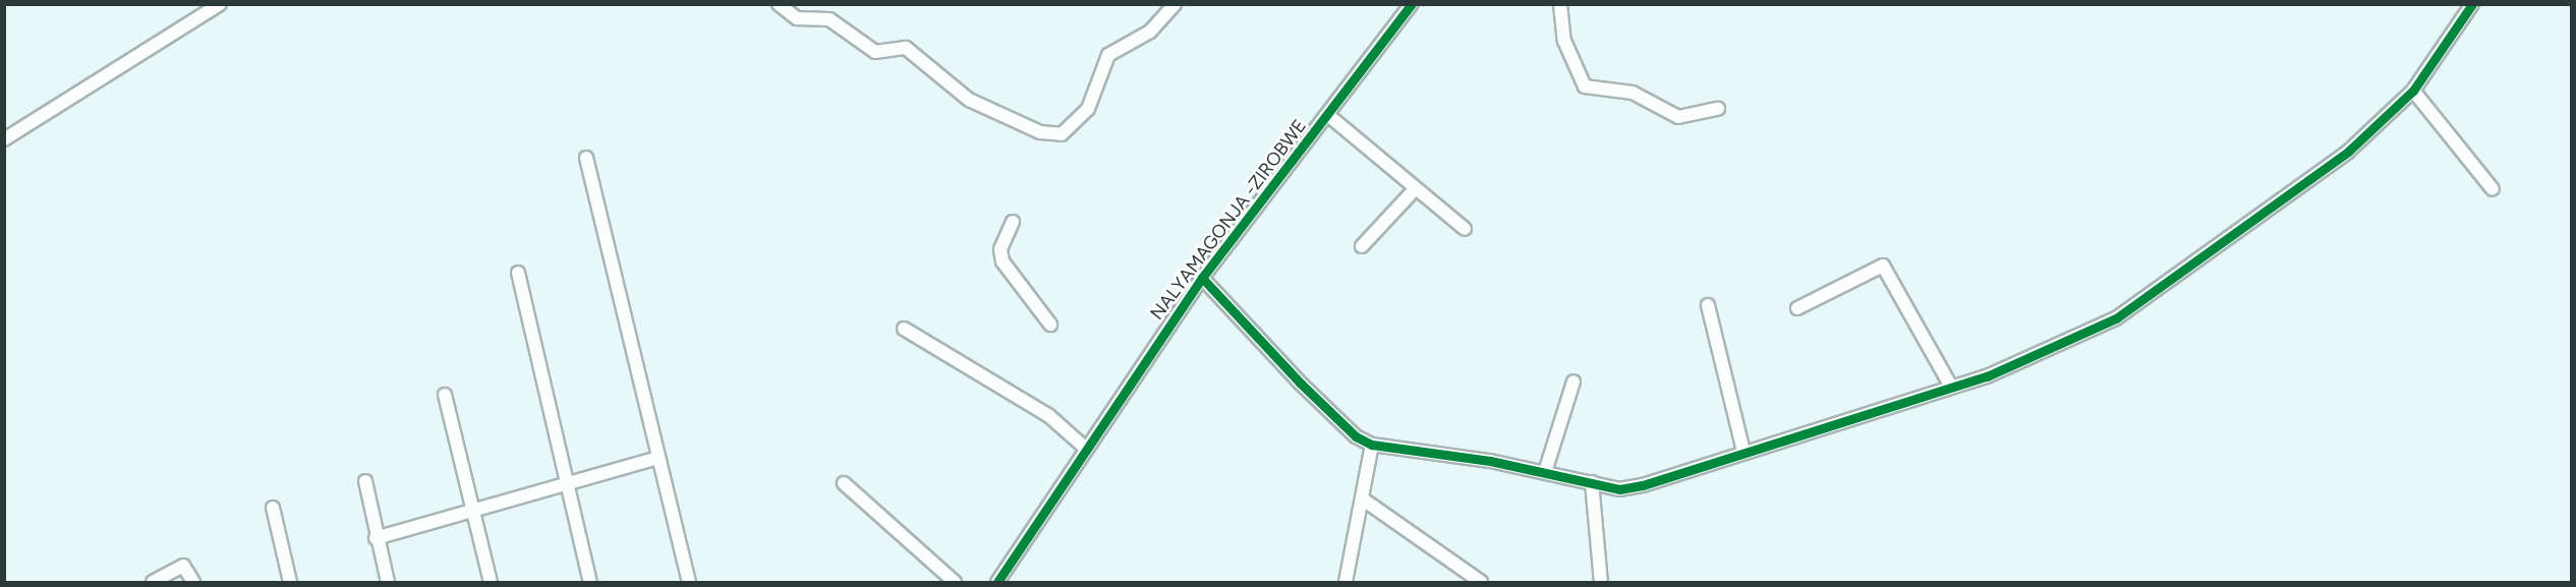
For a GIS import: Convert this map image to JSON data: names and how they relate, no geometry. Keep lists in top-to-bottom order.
{
  "streets": {
    "street": ["NALYAMAGONJA -ZIROBWE"]
  }
}
